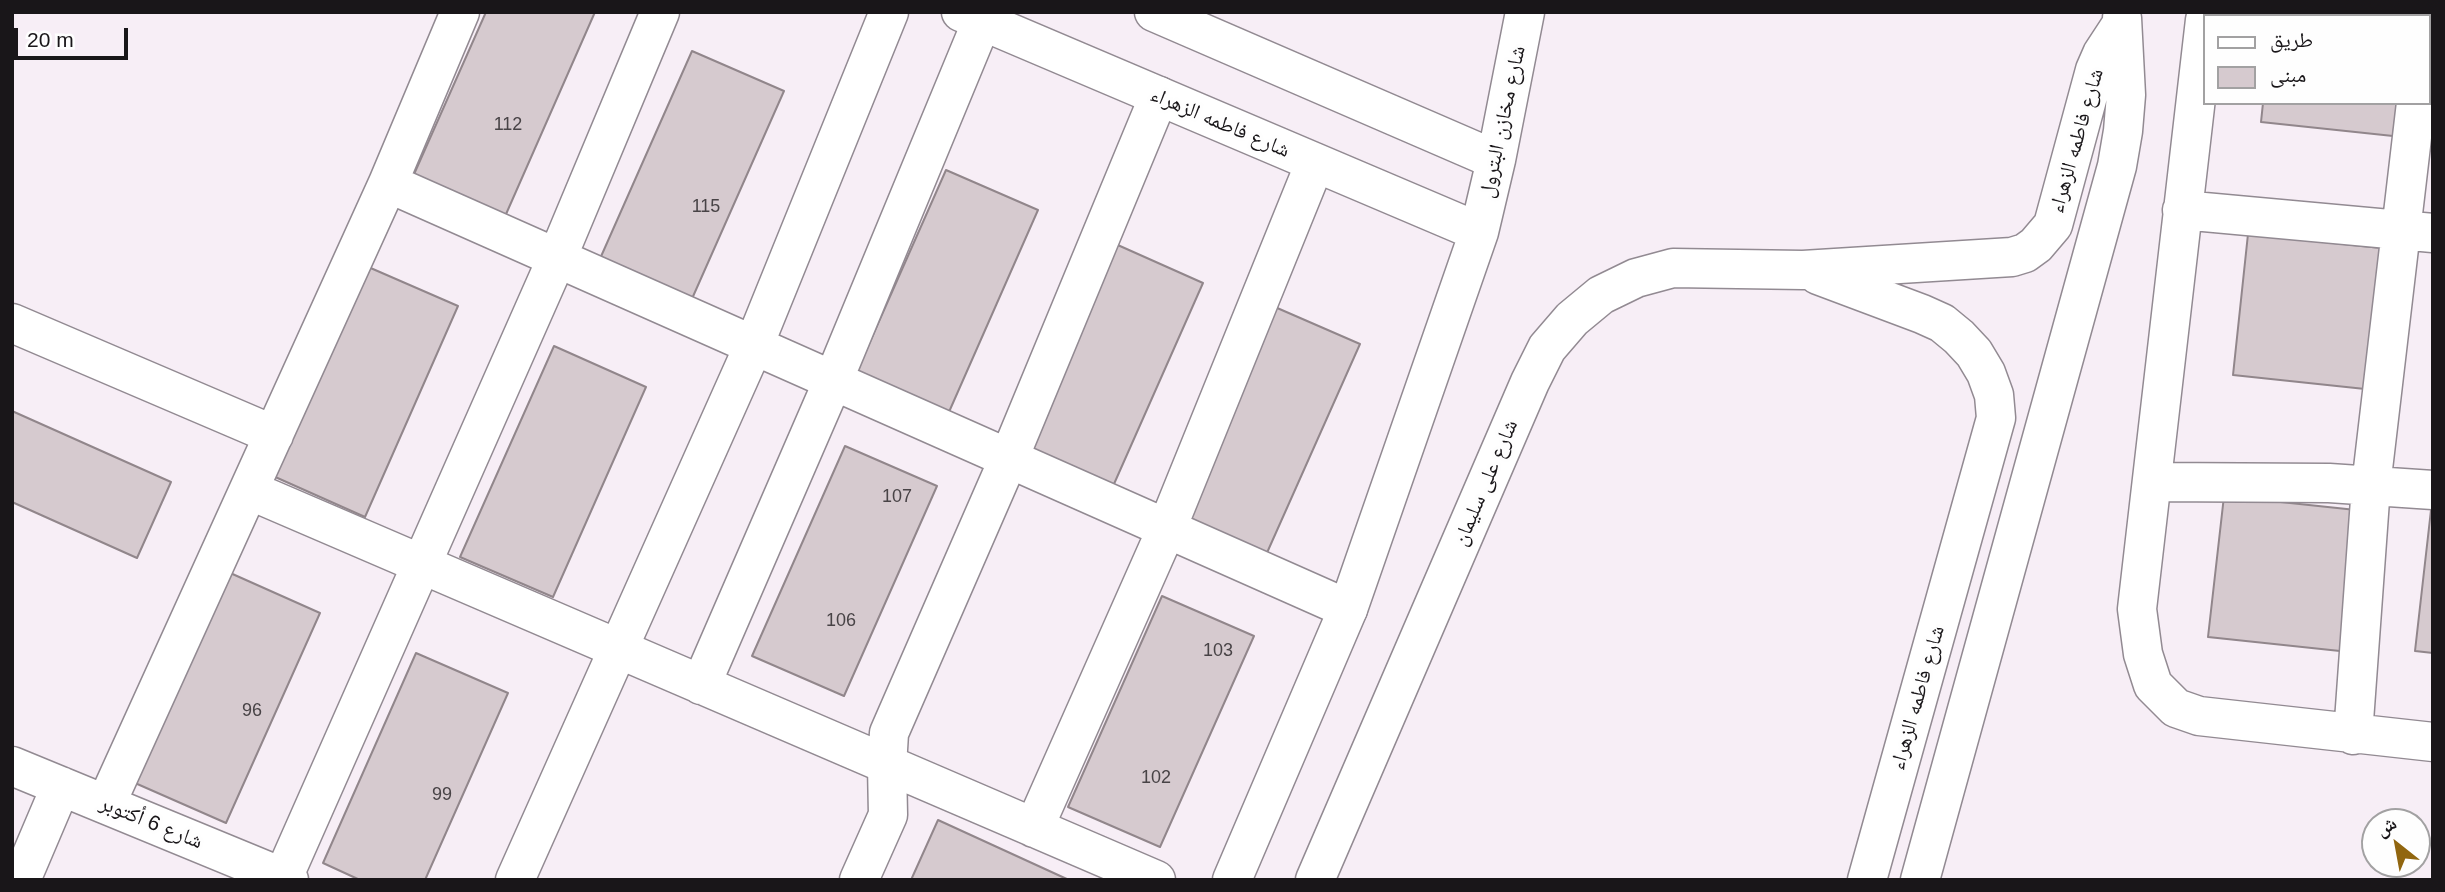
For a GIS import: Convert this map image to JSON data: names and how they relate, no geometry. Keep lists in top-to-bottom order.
{
  "streets": {
    "street": [
      "شارع مخازن البترول",
      "شارع فاطمه الزهراء",
      "شارع على سليمان",
      "شارع 6 أكتوبر"
    ]
  },
  "crossings": [
    ["شارع مخازن البترول", "شارع فاطمه الزهراء"],
    ["شارع فاطمه الزهراء", "شارع على سليمان"]
  ],
  "house_numbers": [
    "112",
    "115",
    "107",
    "106",
    "103",
    "96",
    "102",
    "99"
  ],
  "legend": ["طريق", "مبنى"],
  "scale_bar": "20 m",
  "north": "top left"
}
